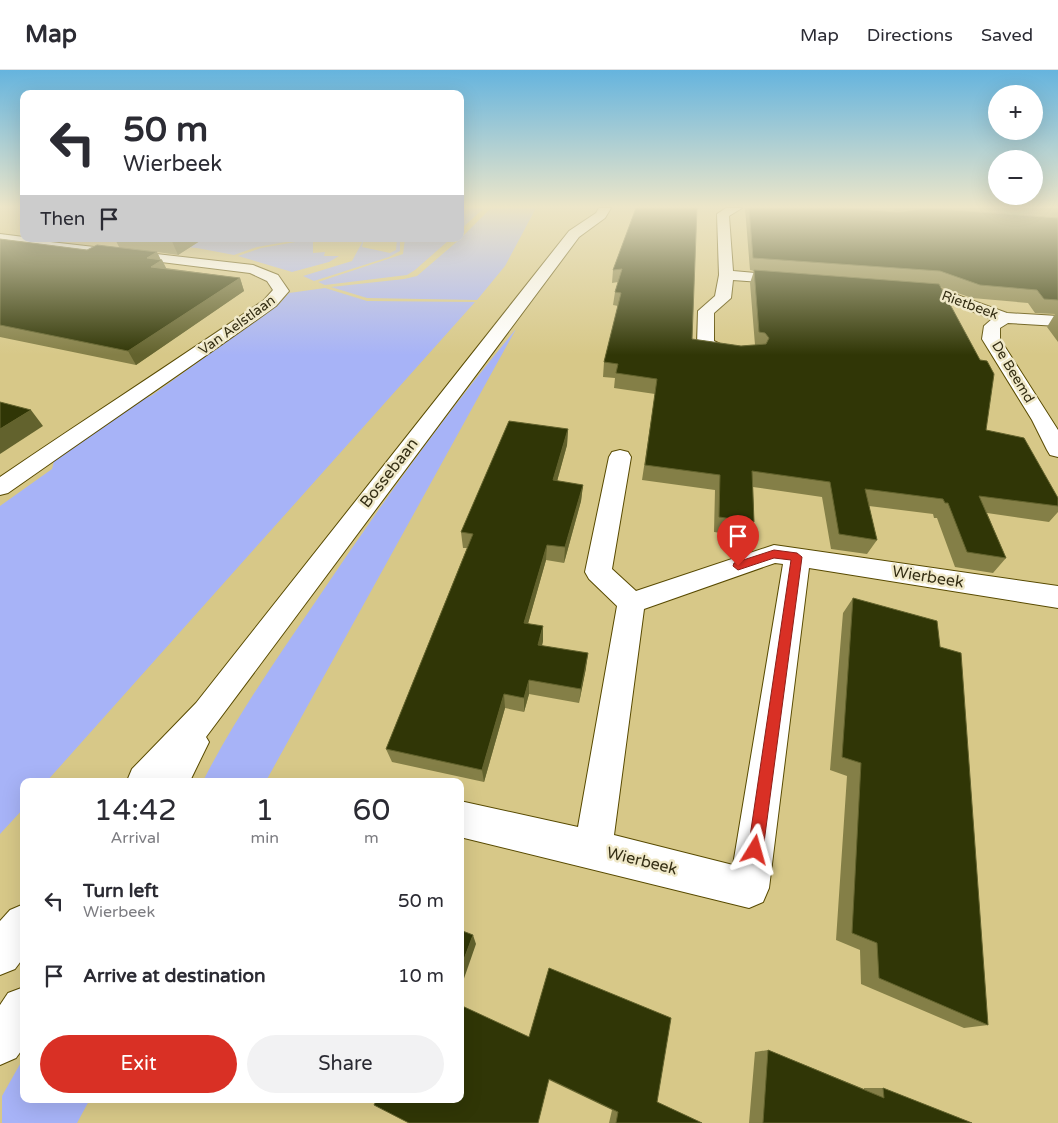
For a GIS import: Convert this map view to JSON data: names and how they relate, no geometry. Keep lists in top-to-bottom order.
{
  "streets": {
    "street": [
      "Rietbeek",
      "Van Aelstlaan",
      "De Beemd",
      "Bossebaan",
      "Wierbeek"
    ]
  },
  "crossings": [
    ["Rietbeek", "De Beemd"]
  ],
  "page": {
    "header": "Map",
    "nav": ["Map", "Directions", "Saved"],
    "map_buttons": ["+", "−"],
    "turn": ["50 m", "Wierbeek"],
    "then": "Then",
    "eta": [
      "14:42",
      "Arrival",
      "1",
      "min",
      "60",
      "m"
    ],
    "list": [
      {
        "name": "Turn left",
        "note": "Wierbeek",
        "value": "50 m"
      },
      {
        "name": "Arrive at destination",
        "value": "10 m"
      }
    ],
    "buttons": ["Exit", "Share"]
  }
}
